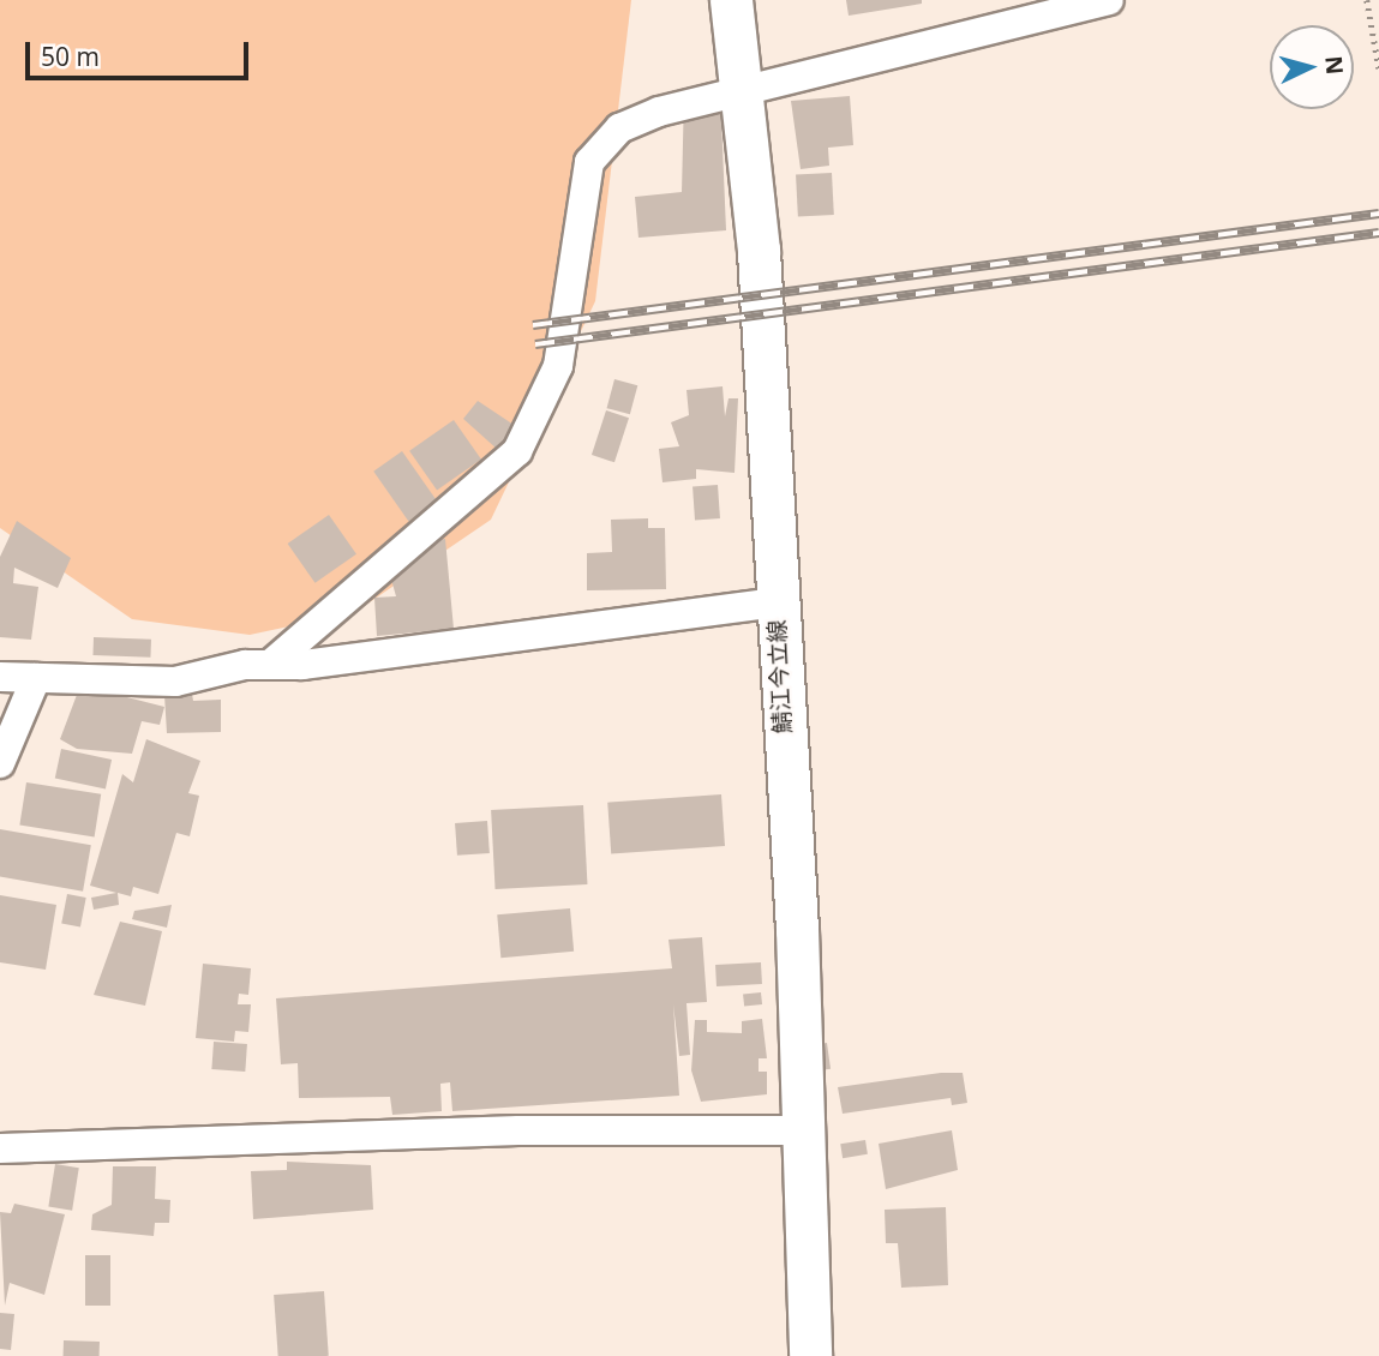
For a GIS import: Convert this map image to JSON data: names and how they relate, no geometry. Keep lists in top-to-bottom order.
{
  "streets": {
    "main road": ["鯖江今立線"]
  },
  "scale_bar": "50 m",
  "north": "right"
}
